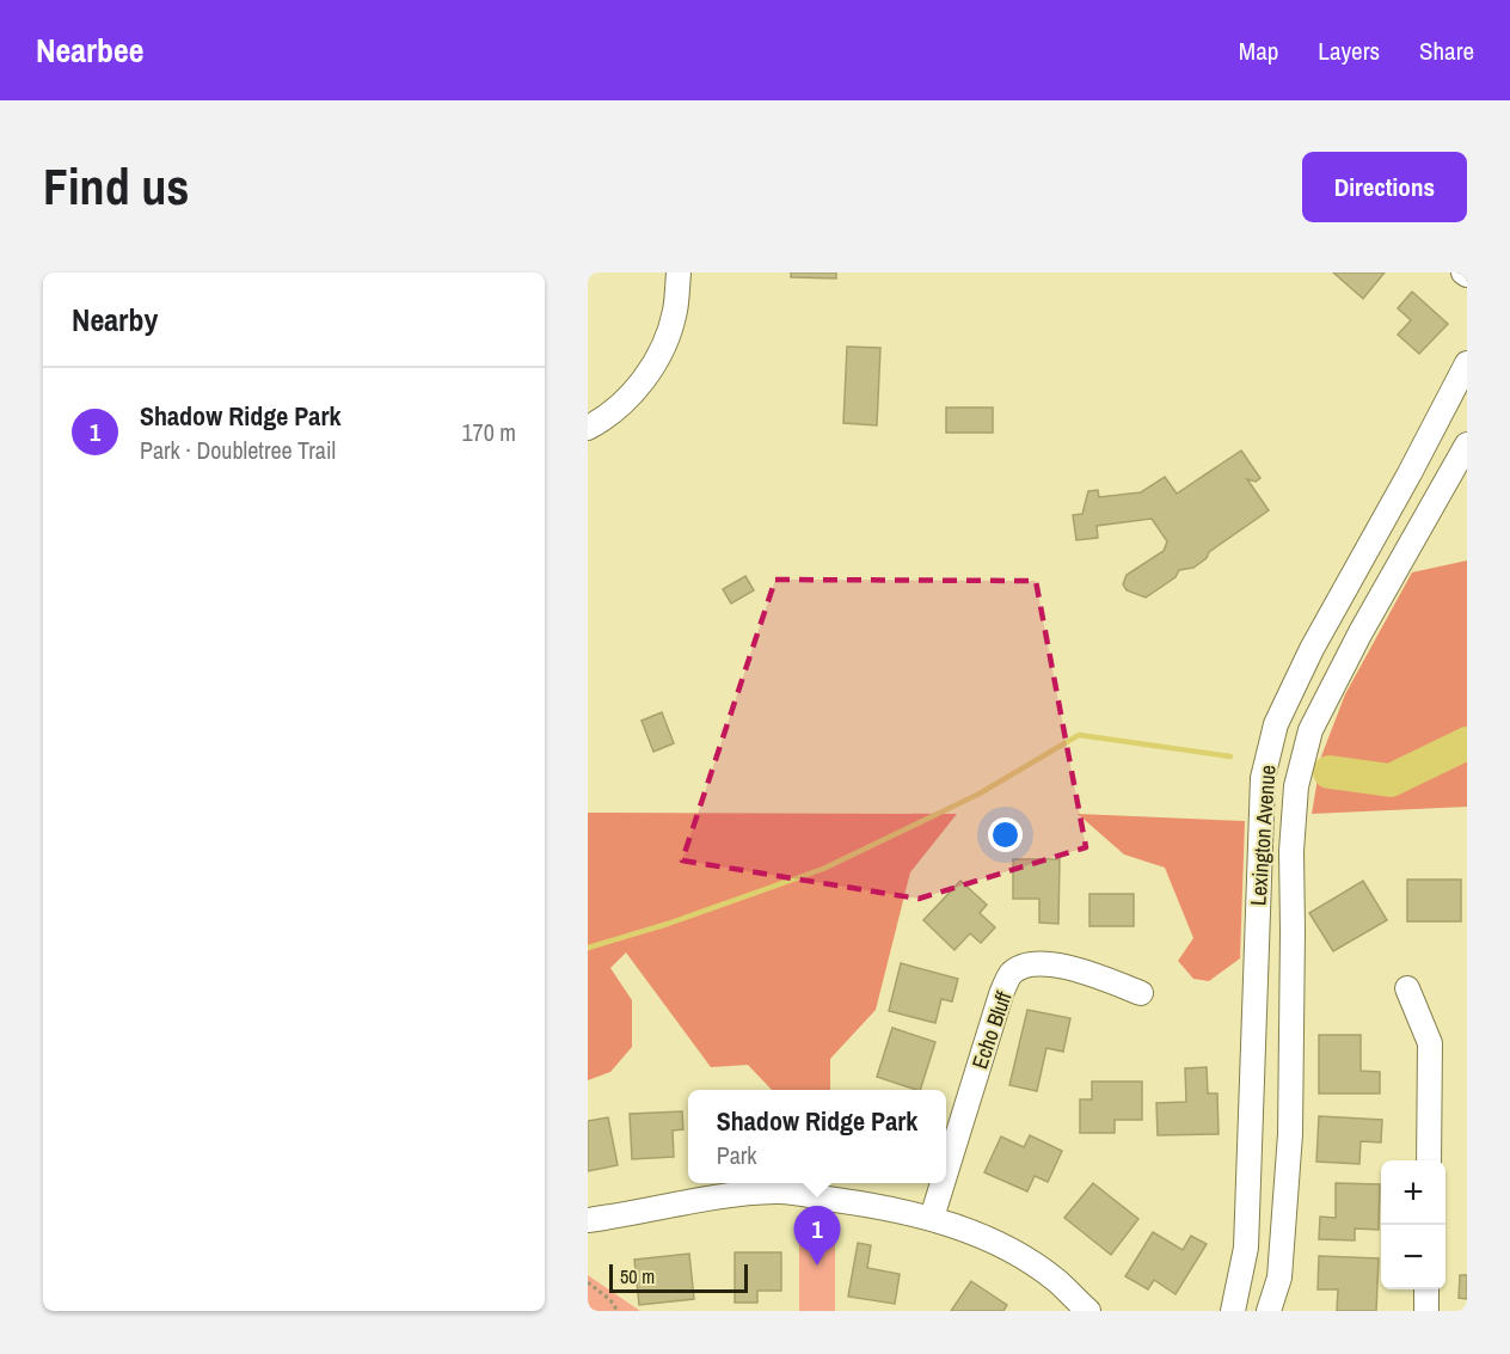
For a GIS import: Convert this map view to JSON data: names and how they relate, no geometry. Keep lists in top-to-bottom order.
{
  "streets": {
    "street": ["Lexington Avenue", "Echo Bluff"]
  },
  "scale_bar": "50 m",
  "page": {
    "header": "Nearbee",
    "nav": ["Map", "Layers", "Share"],
    "buttons": "Directions",
    "title": "Find us",
    "heading": "Nearby",
    "list": [
      {
        "mark": "1",
        "name": "Shadow Ridge Park",
        "note": "Park · Doubletree Trail",
        "value": "170 m"
      }
    ],
    "popup": ["Shadow Ridge Park", "Park"],
    "map_buttons": ["+", "−"],
    "pins": "1",
    "scale": "50 m"
  }
}
